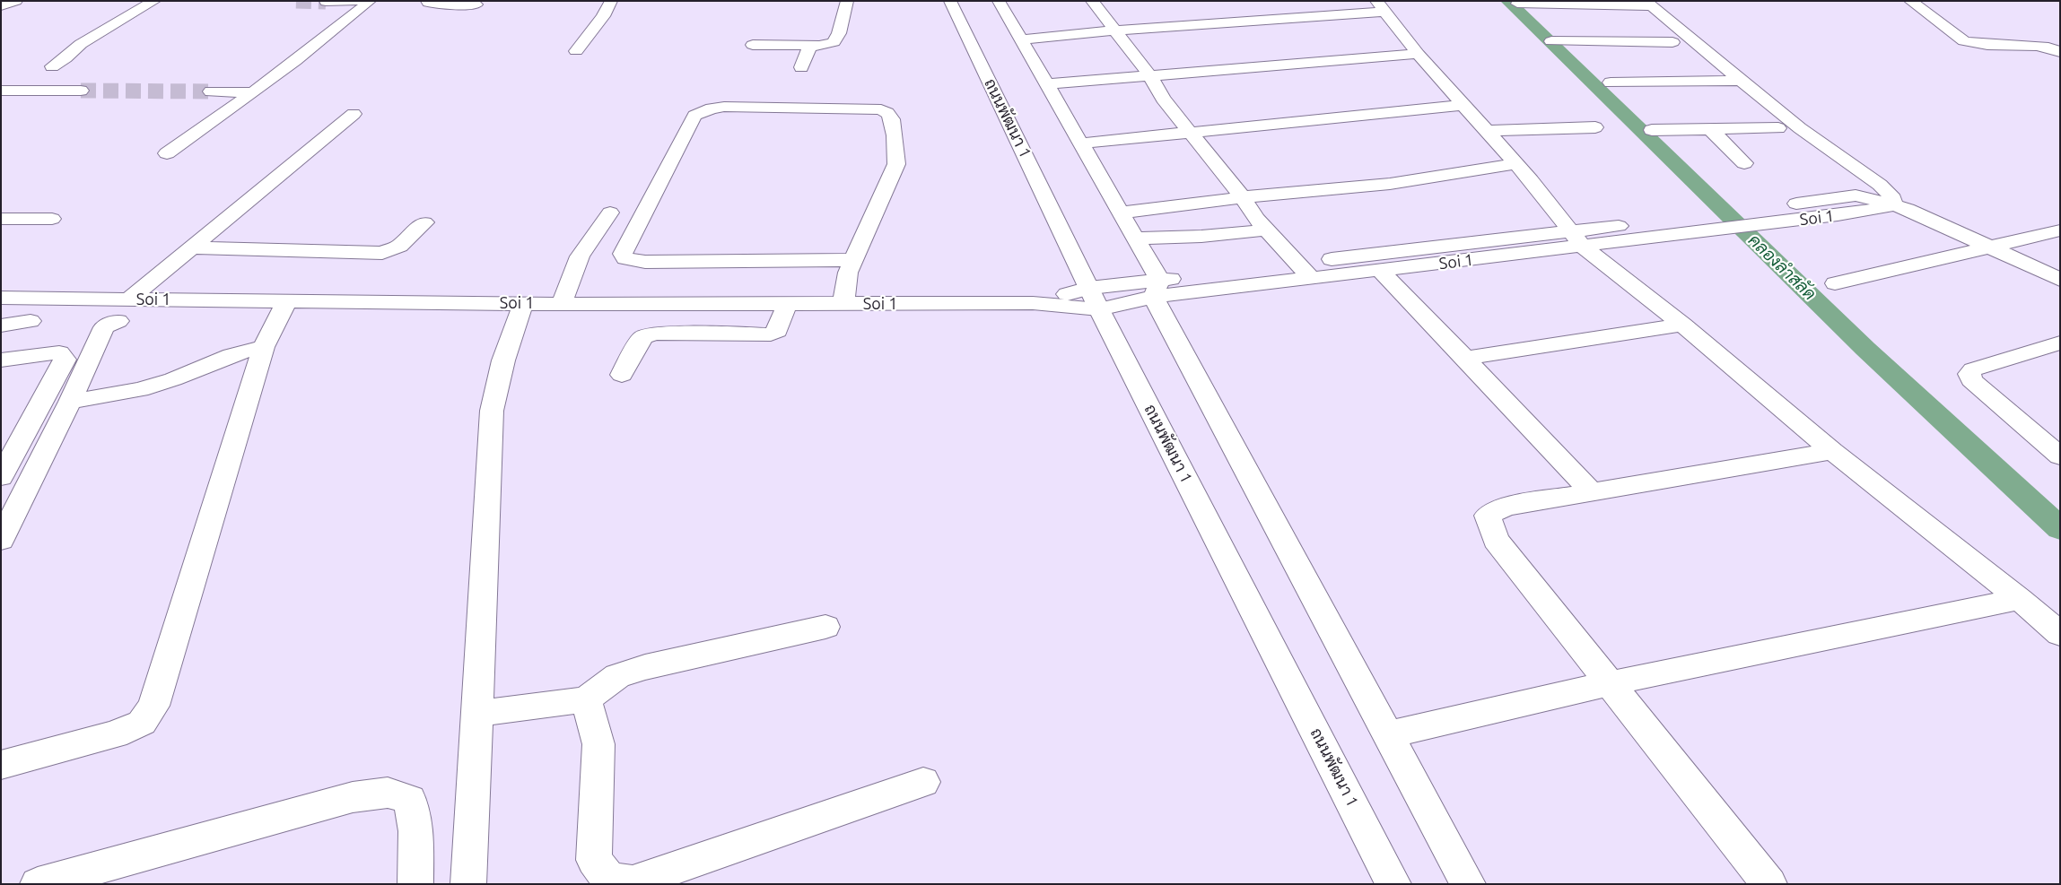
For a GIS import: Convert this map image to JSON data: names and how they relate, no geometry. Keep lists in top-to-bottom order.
{
  "streets": {
    "street": ["ถนนพัฒนา 1", "Soi 1"]
  },
  "crossings": [
    ["ถนนพัฒนา 1", "Soi 1"]
  ],
  "water": ["คลองลำสลัด"]
}
